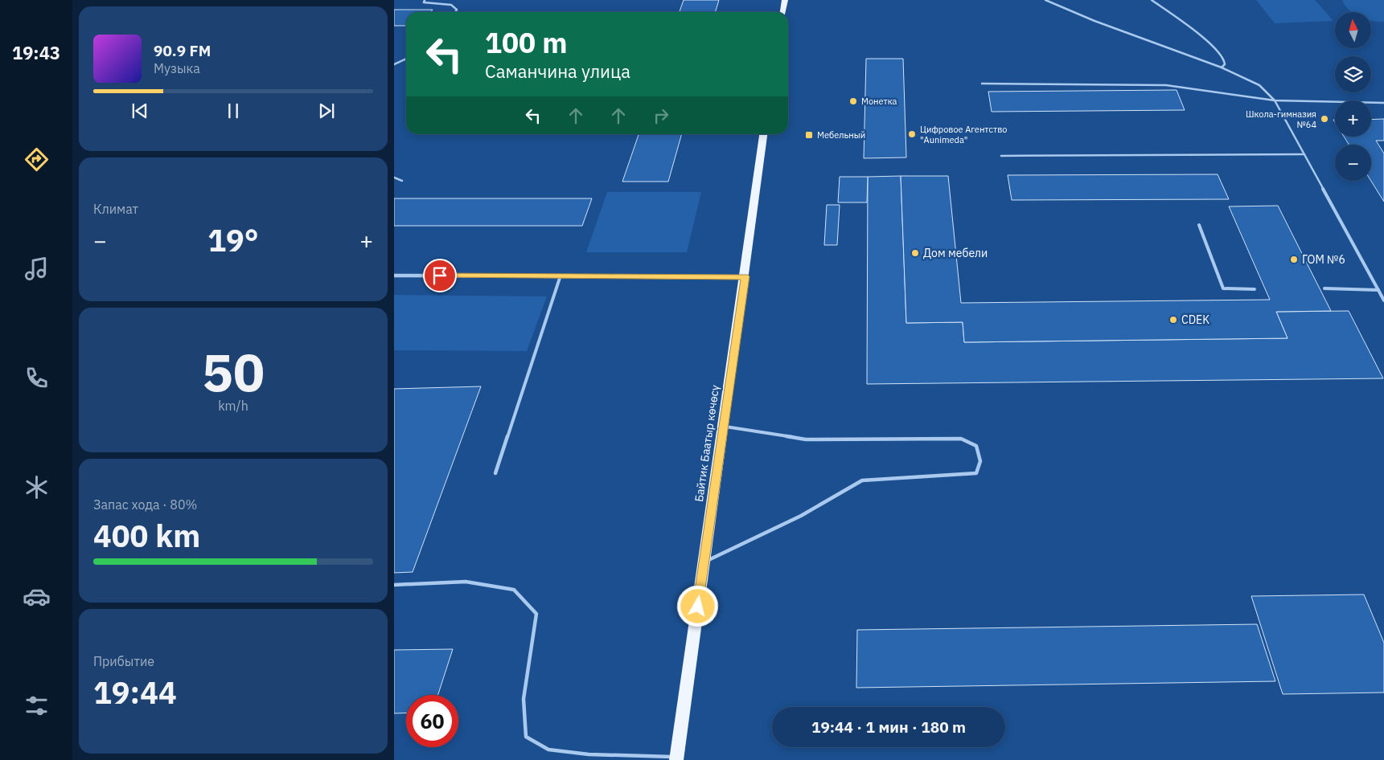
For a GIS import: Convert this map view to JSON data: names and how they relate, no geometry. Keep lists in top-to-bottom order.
{
  "streets": {
    "main road": ["Байтик Баатыр көчөсү"]
  },
  "places": {
    "other": [
      "Монетка",
      "Школа-гимназия №64",
      "Цифровое Агентство \"Aunimeda\"",
      "Дом мебели",
      "ГОМ №6",
      "CDEK"
    ],
    "transit": ["Мебельный"]
  },
  "north": "top",
  "page": {
    "tabs": "19:43",
    "map_buttons": ["+", "−"],
    "turn": ["100 m", "Саманчина улица"],
    "song": ["90.9 FM", "Музыка"],
    "tile": [
      "Климат",
      ["50", "km/h"],
      ["Запас хода · 80%", "400 km"],
      ["Прибытие", "19:44"]
    ],
    "heat": ["−", "19°", "+"],
    "limit": "60",
    "trip": "19:44 · 1 мин · 180 m"
  }
}
